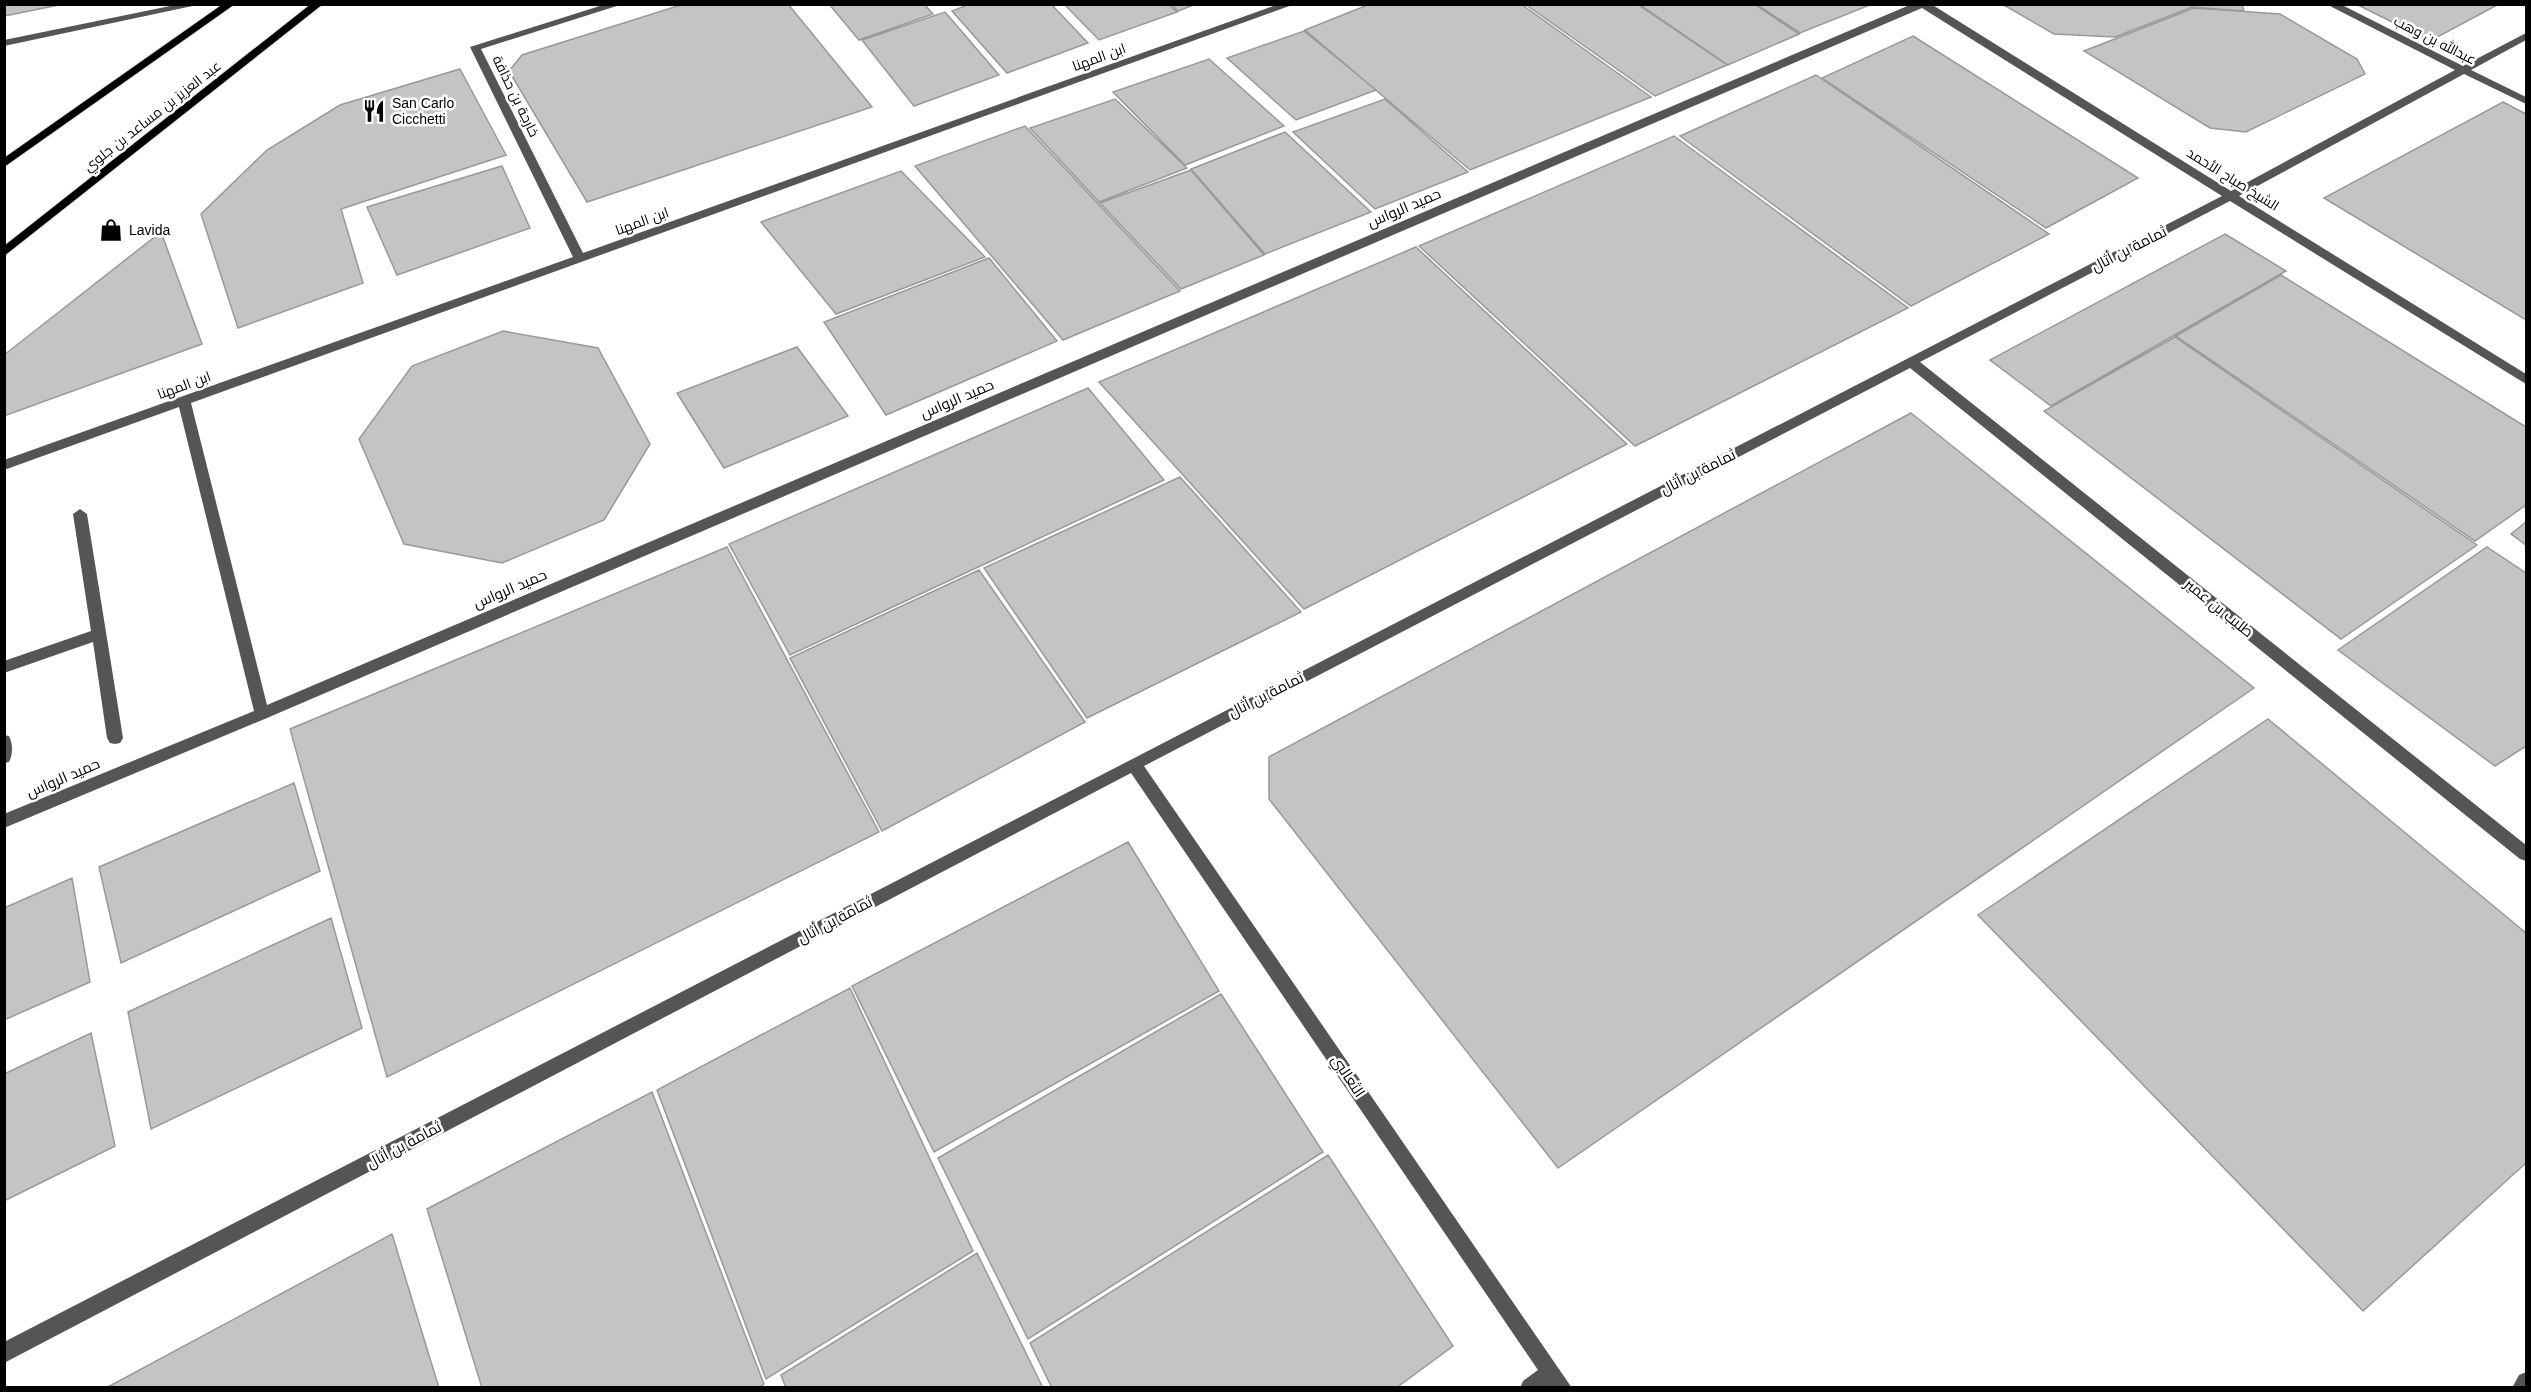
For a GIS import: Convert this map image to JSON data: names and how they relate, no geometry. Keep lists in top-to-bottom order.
{
  "streets": {
    "main road": ["عبد العزيز بن مساعد بن جلوي"],
    "street": [
      "عبدالله بن وهب",
      "ابن المهنا",
      "خارجة بن حذافة",
      "الشيخ صباح الأحمد",
      "حميد الرواس",
      "ثمامة بن أثال",
      "طليب بن عمير",
      "الثعالبي"
    ]
  },
  "crossings": [
    ["عبدالله بن وهب", "ثمامة بن أثال"],
    ["ابن المهنا", "خارجة بن حذافة"],
    ["الشيخ صباح الأحمد", "حميد الرواس"],
    ["الشيخ صباح الأحمد", "ثمامة بن أثال"],
    ["ثمامة بن أثال", "طليب بن عمير"],
    ["ثمامة بن أثال", "الثعالبي"]
  ],
  "places": {
    "restaurant": ["San Carlo Cicchetti"],
    "shop": ["Lavida"]
  }
}
